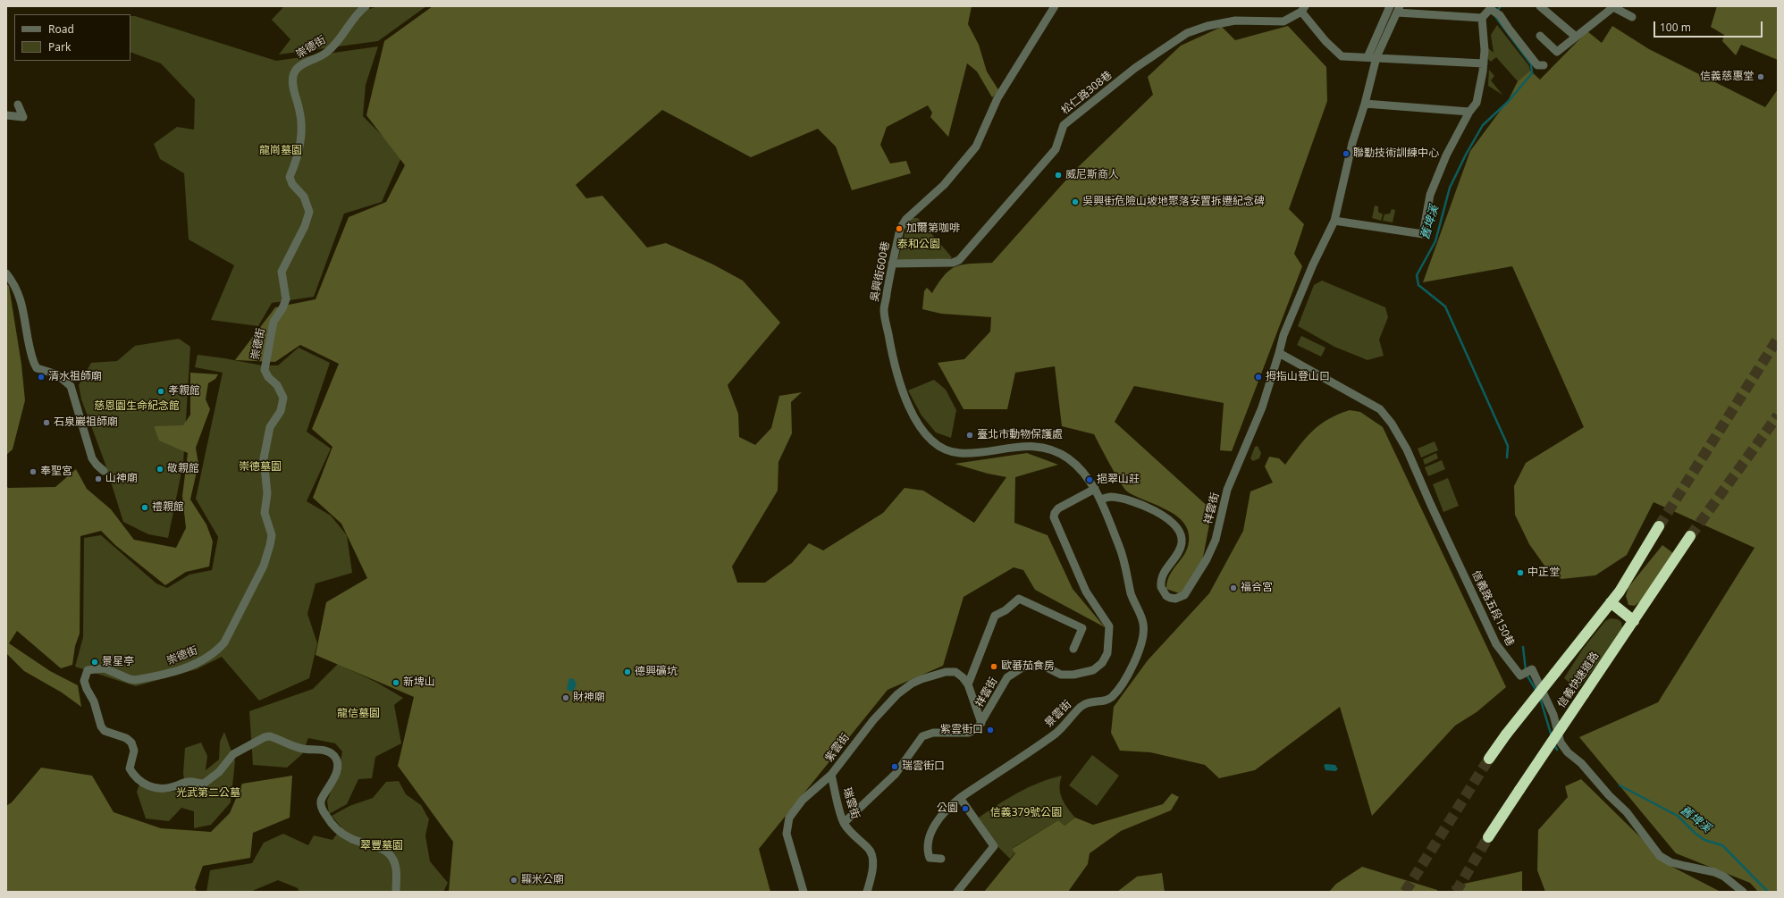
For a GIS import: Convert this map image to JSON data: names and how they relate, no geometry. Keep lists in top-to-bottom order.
{
  "streets": {
    "highway": ["信義快速道路"],
    "street": [
      "崇德街",
      "松仁路308巷",
      "吳興街600巷",
      "祥雲街",
      "信義路五段150巷",
      "景雲街",
      "紫雲街",
      "瑞雲街"
    ]
  },
  "crossings": [
    ["松仁路308巷", "吳興街600巷"],
    ["吳興街600巷", "祥雲街"],
    ["吳興街600巷", "景雲街"],
    ["祥雲街", "信義路五段150巷"],
    ["祥雲街", "景雲街"],
    ["祥雲街", "紫雲街"],
    ["祥雲街", "瑞雲街"],
    ["紫雲街", "瑞雲街"]
  ],
  "water": ["舊埤溪"],
  "parks": [
    "龍崗墓園",
    "泰和公園",
    "慈恩園生命紀念館",
    "崇德墓園",
    "龍信墓園",
    "光武第二公墓",
    "信義379號公園",
    "翠豐墓園"
  ],
  "places": [
    "信義慈惠堂",
    "聯勤技術訓練中心",
    "威尼斯商人",
    "吳興街危險山坡地聚落安置拆遷紀念碑",
    "加爾第咖啡",
    "清水祖師廟",
    "拇指山登山口",
    "孝親館",
    "石泉巖祖師廟",
    "臺北市動物保護處",
    "敬親館",
    "奉聖宮",
    "山神廟",
    "挹翠山莊",
    "禮親館",
    "中正堂",
    "福合宮",
    "景星亭",
    "歐蕃茄食房",
    "德興礦坑",
    "新埤山",
    "財神廟",
    "紫雲街口",
    "瑞雲街口",
    "公園",
    "糶米公廟"
  ],
  "legend": ["Road", "Park"],
  "scale_bar": "100 m"
}
